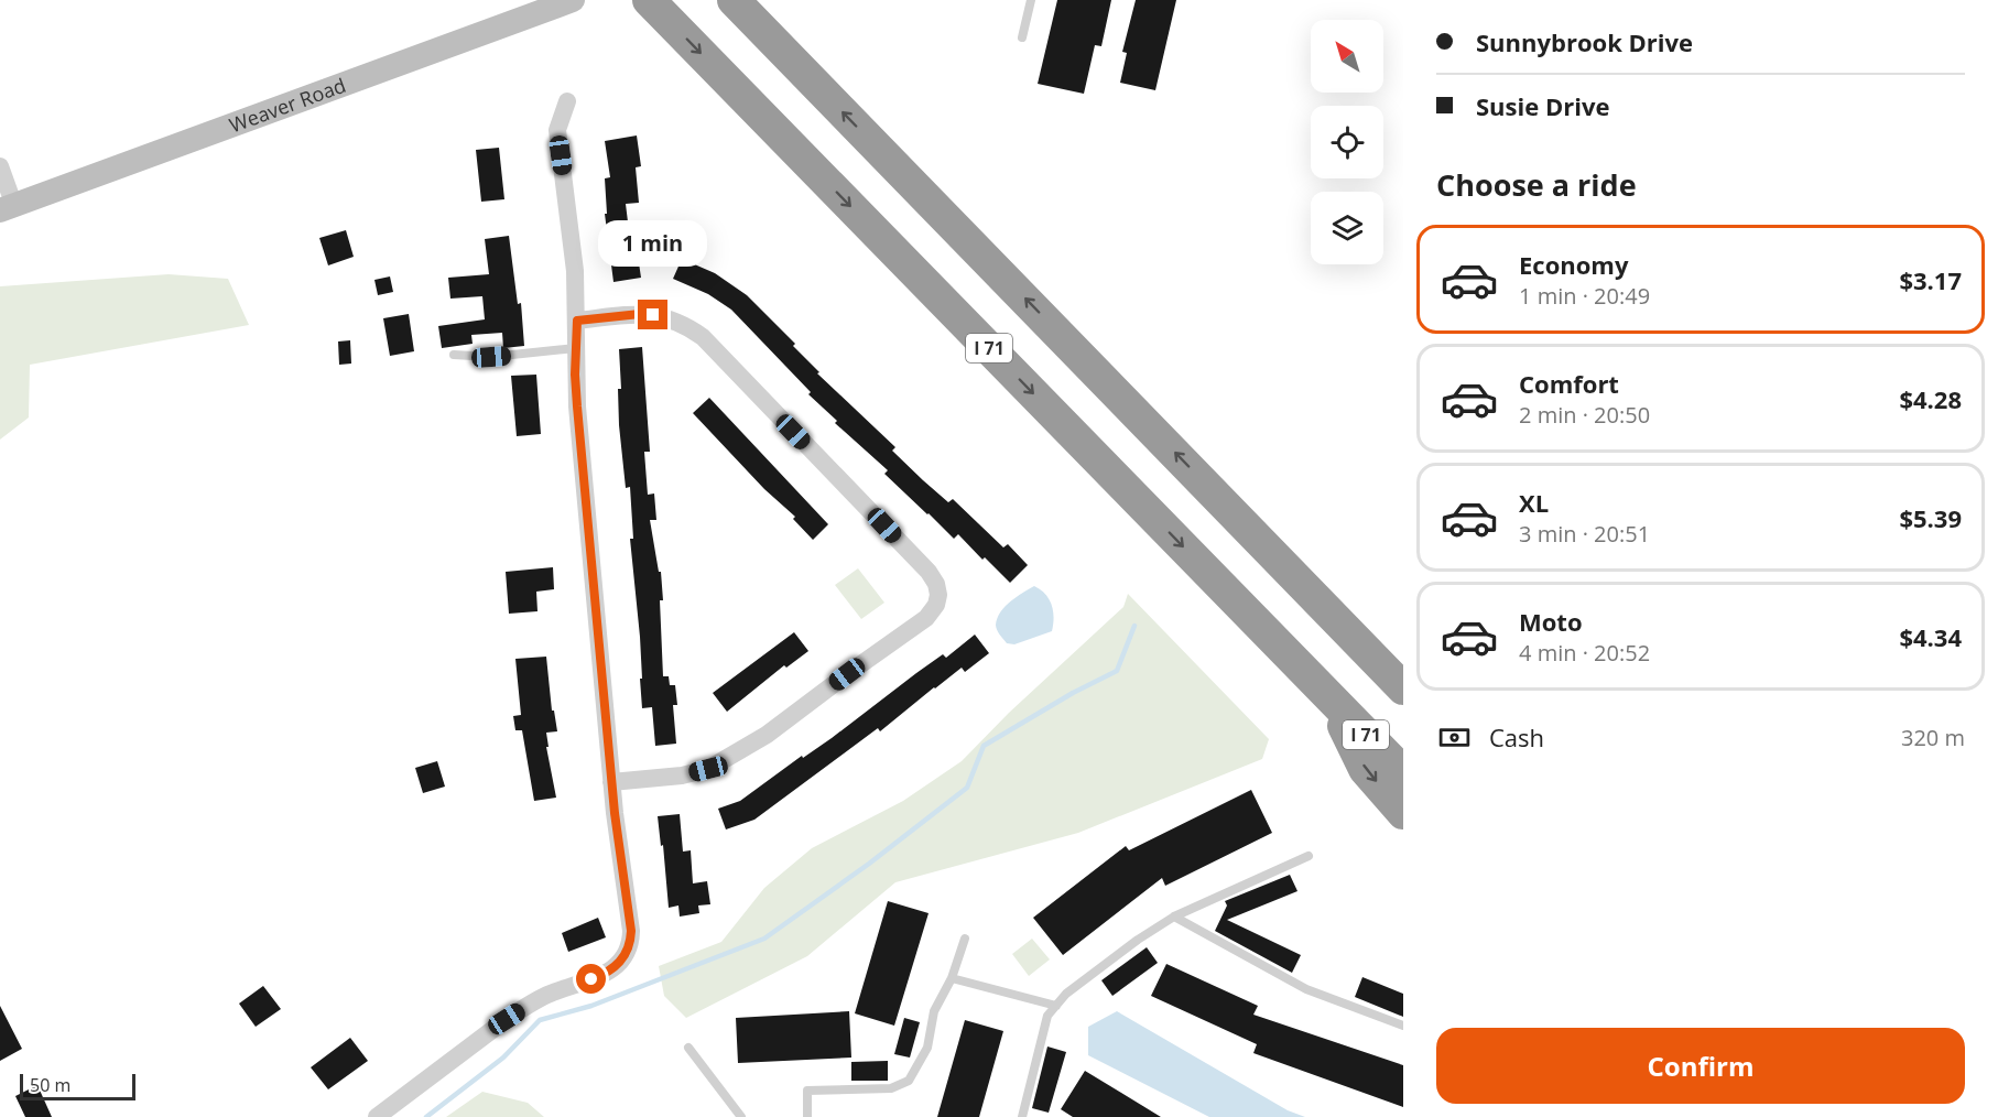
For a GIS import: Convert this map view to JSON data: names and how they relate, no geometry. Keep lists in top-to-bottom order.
{
  "streets": {
    "highway": ["I 71"],
    "main road": ["Weaver Road"]
  },
  "scale_bar": "50 m",
  "north": "top left",
  "page": {
    "banner": ["Sunnybrook Drive", "Susie Drive"],
    "heading": "Choose a ride",
    "bubble": "1 min",
    "list": [
      {
        "name": "Economy",
        "note": "1 min · 20:49",
        "value": "$3.17"
      },
      {
        "name": "Comfort",
        "note": "2 min · 20:50",
        "value": "$4.28"
      },
      {
        "name": "XL",
        "note": "3 min · 20:51",
        "value": "$5.39"
      },
      {
        "name": "Moto",
        "note": "4 min · 20:52",
        "value": "$4.34"
      }
    ],
    "pay": ["Cash", "320 m"],
    "buttons": "Confirm",
    "scale": "50 m"
  }
}
